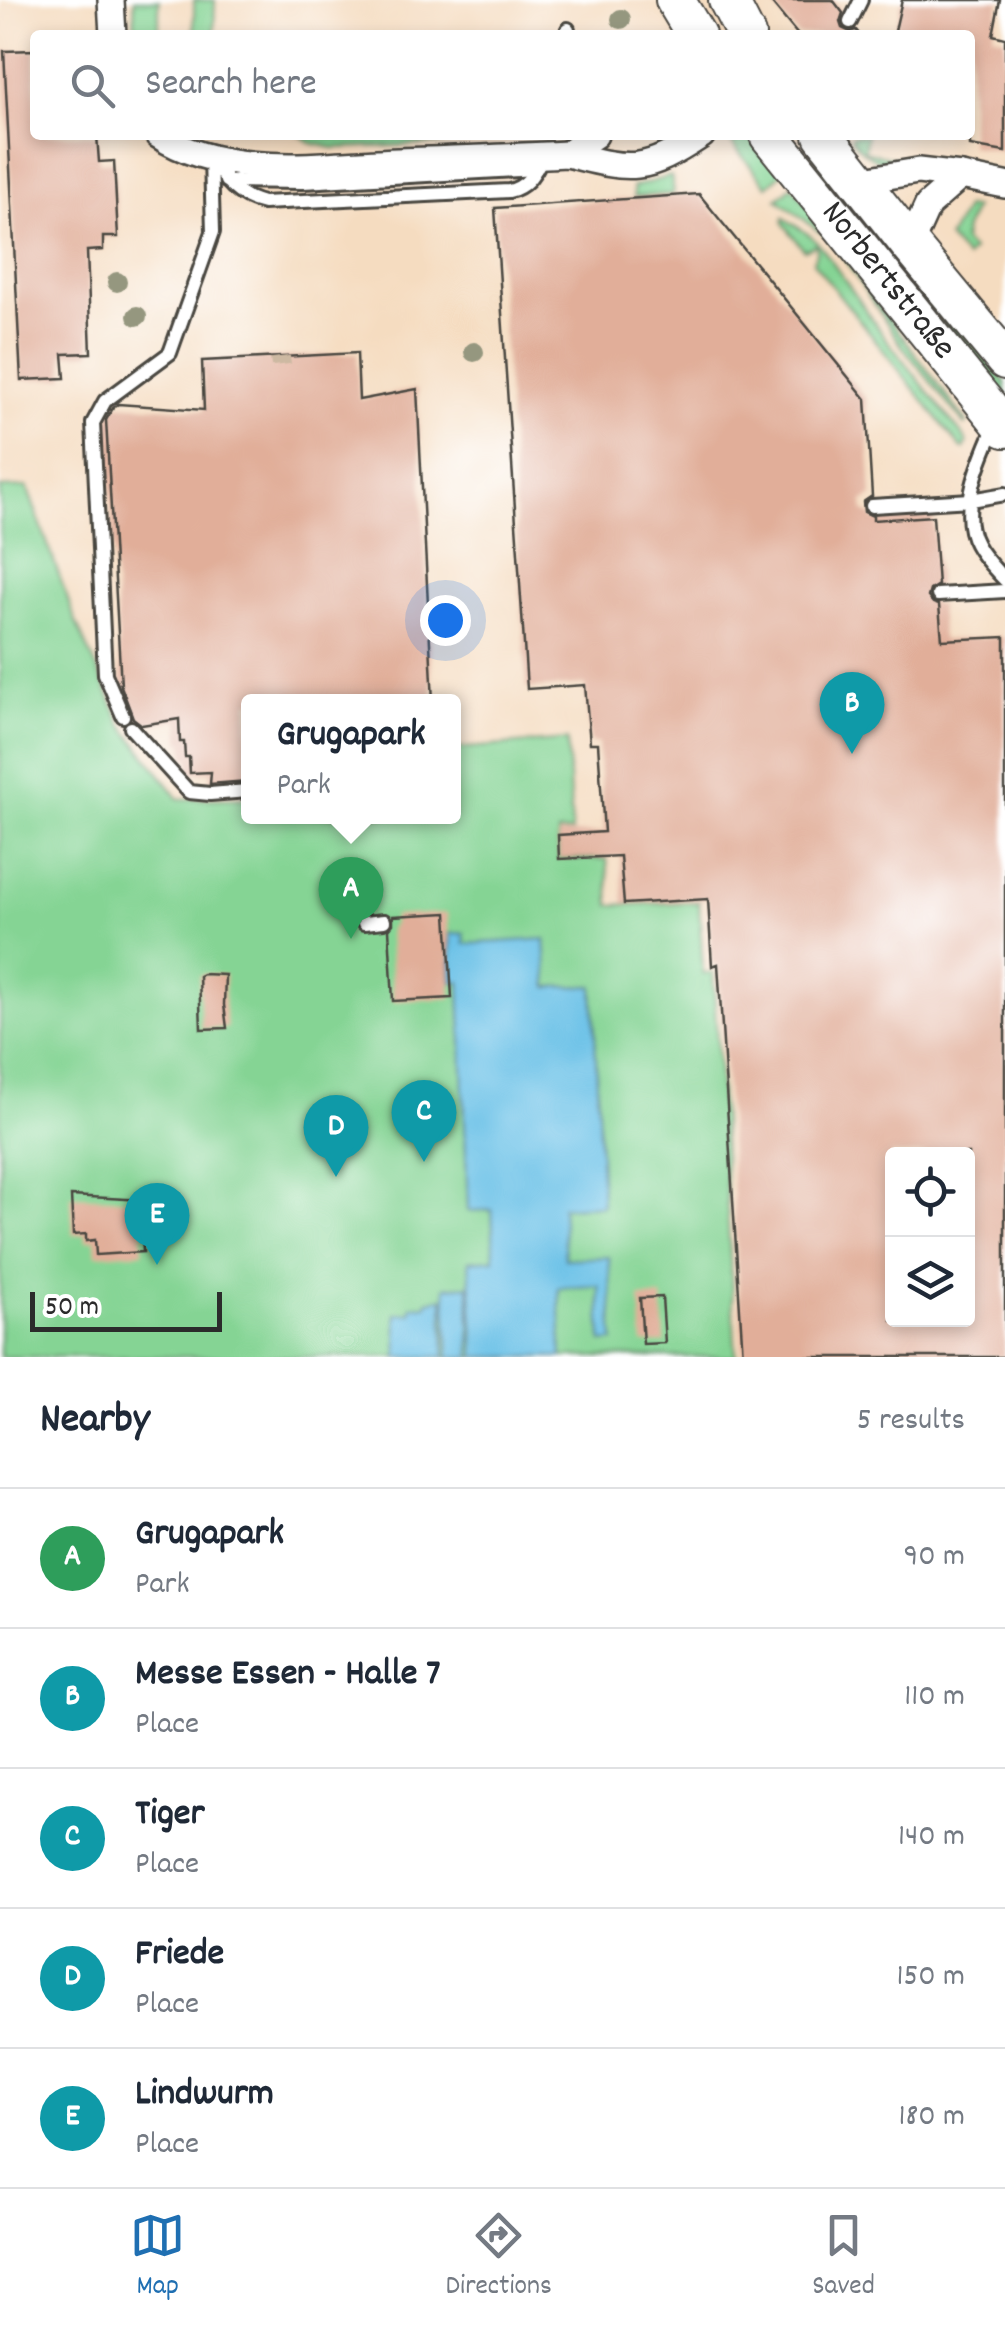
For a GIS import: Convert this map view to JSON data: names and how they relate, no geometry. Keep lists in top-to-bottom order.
{
  "streets": {
    "main road": ["Norbertstraße"]
  },
  "scale_bar": "50 m",
  "page": {
    "search": "Search here",
    "pins": [
      "B",
      "A",
      "C",
      "D",
      "E"
    ],
    "popup": ["Grugapark", "Park"],
    "scale": "50 m",
    "heading": ["Nearby", "5 results"],
    "list": [
      {
        "mark": "A",
        "name": "Grugapark",
        "note": "Park",
        "value": "90 m"
      },
      {
        "mark": "B",
        "name": "Messe Essen - Halle 7",
        "note": "Place",
        "value": "110 m"
      },
      {
        "mark": "C",
        "name": "Tiger",
        "note": "Place",
        "value": "140 m"
      },
      {
        "mark": "D",
        "name": "Friede",
        "note": "Place",
        "value": "150 m"
      },
      {
        "mark": "E",
        "name": "Lindwurm",
        "note": "Place",
        "value": "180 m"
      }
    ],
    "nav": ["Map", "Directions", "Saved"]
  }
}
